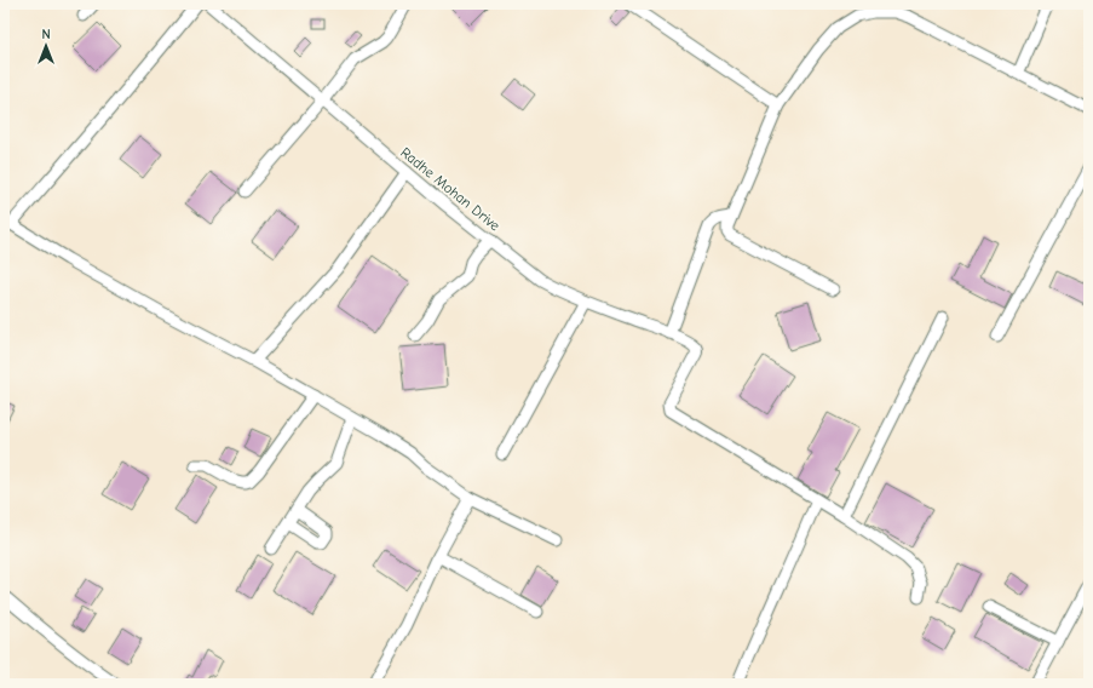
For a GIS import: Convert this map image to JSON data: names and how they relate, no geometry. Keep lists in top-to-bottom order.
{
  "streets": {
    "street": ["Radhe Mohan Drive"]
  },
  "north": "top"
}
